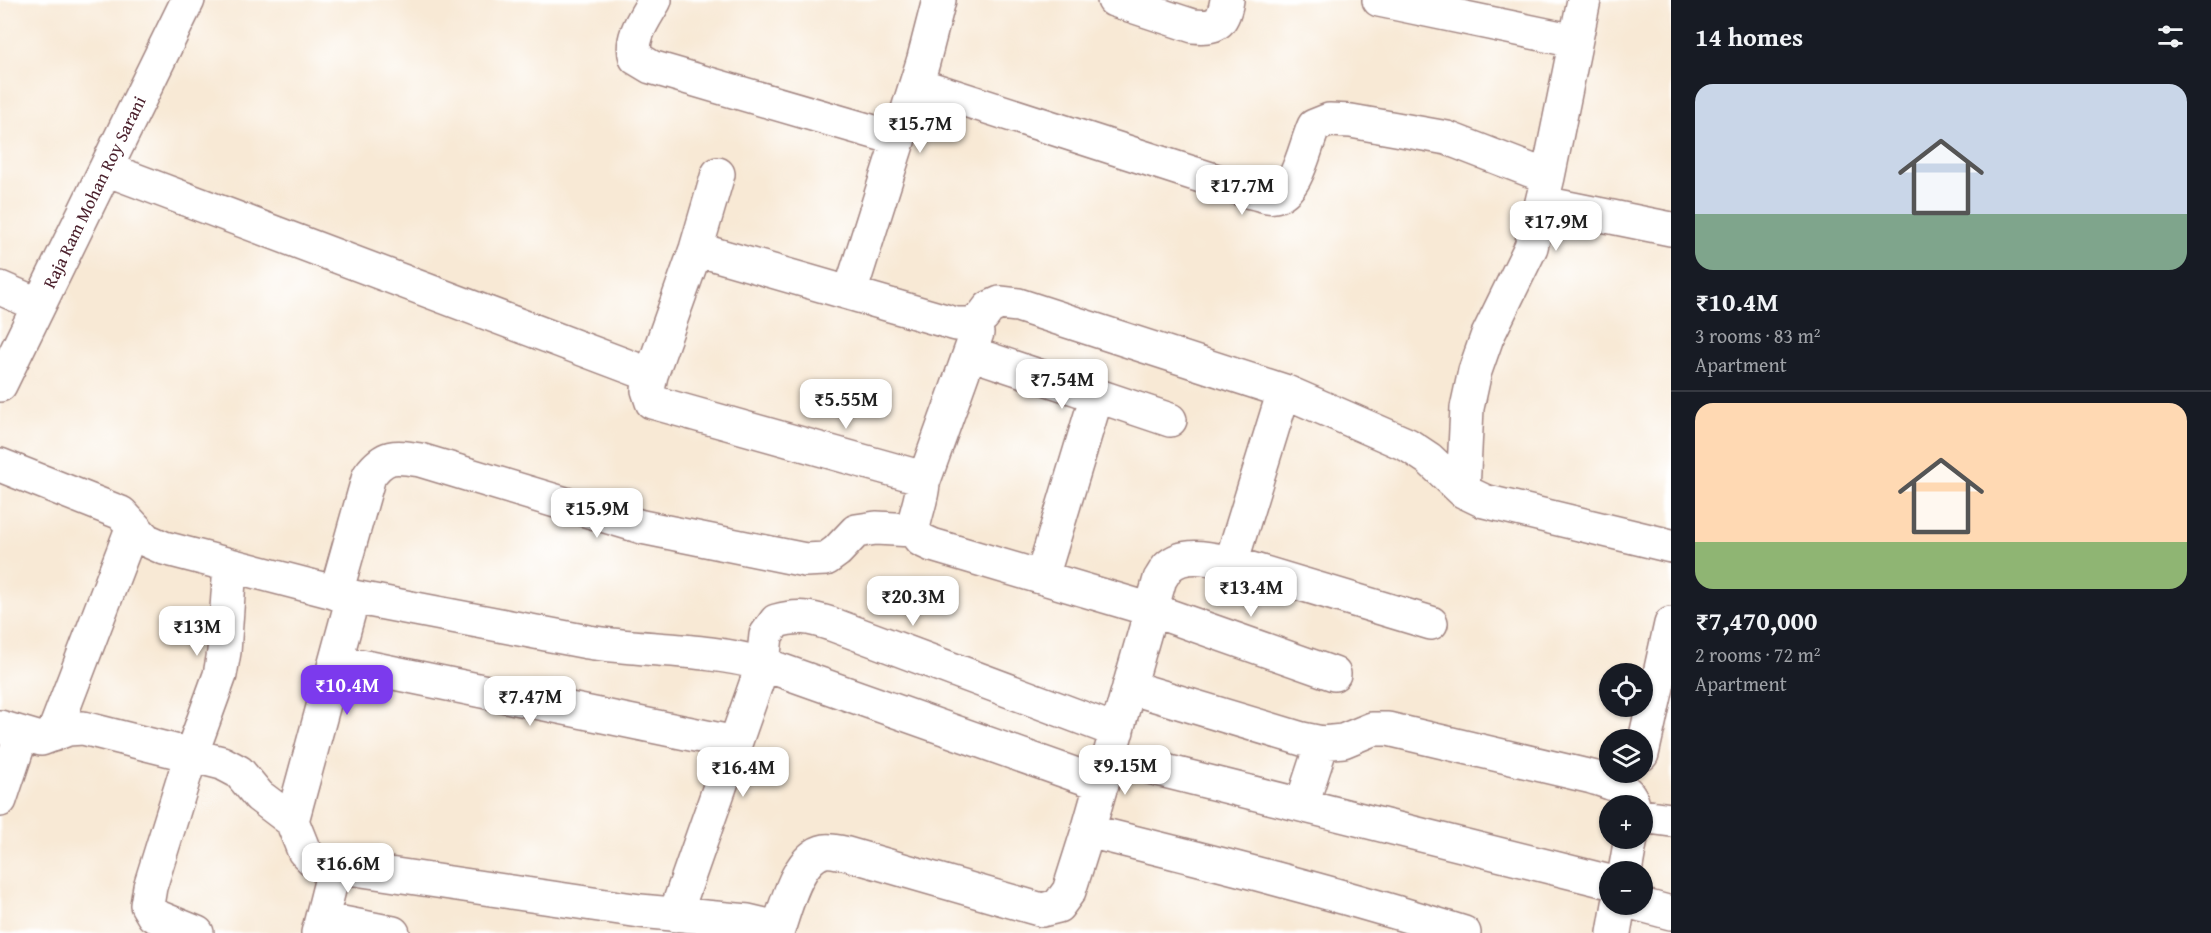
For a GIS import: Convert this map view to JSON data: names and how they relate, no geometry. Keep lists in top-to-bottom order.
{
  "streets": {
    "street": ["Raja Ram Mohan Roy Sarani"]
  },
  "page": {
    "heading": "14 homes",
    "list": [
      {
        "name": "₹10.4M",
        "note": "3 rooms · 83 m² · Apartment"
      },
      {
        "name": "₹7,470,000",
        "note": "2 rooms · 72 m² · Apartment"
      }
    ],
    "price": [
      "₹15.7M",
      "₹17.7M",
      "₹17.9M",
      "₹7.54M",
      "₹5.55M",
      "₹15.9M",
      "₹13.4M",
      "₹20.3M",
      "₹13M",
      "₹10.4M",
      "₹7.47M",
      "₹9.15M",
      "₹16.4M",
      "₹16.6M"
    ],
    "map_buttons": ["+", "−"]
  }
}
